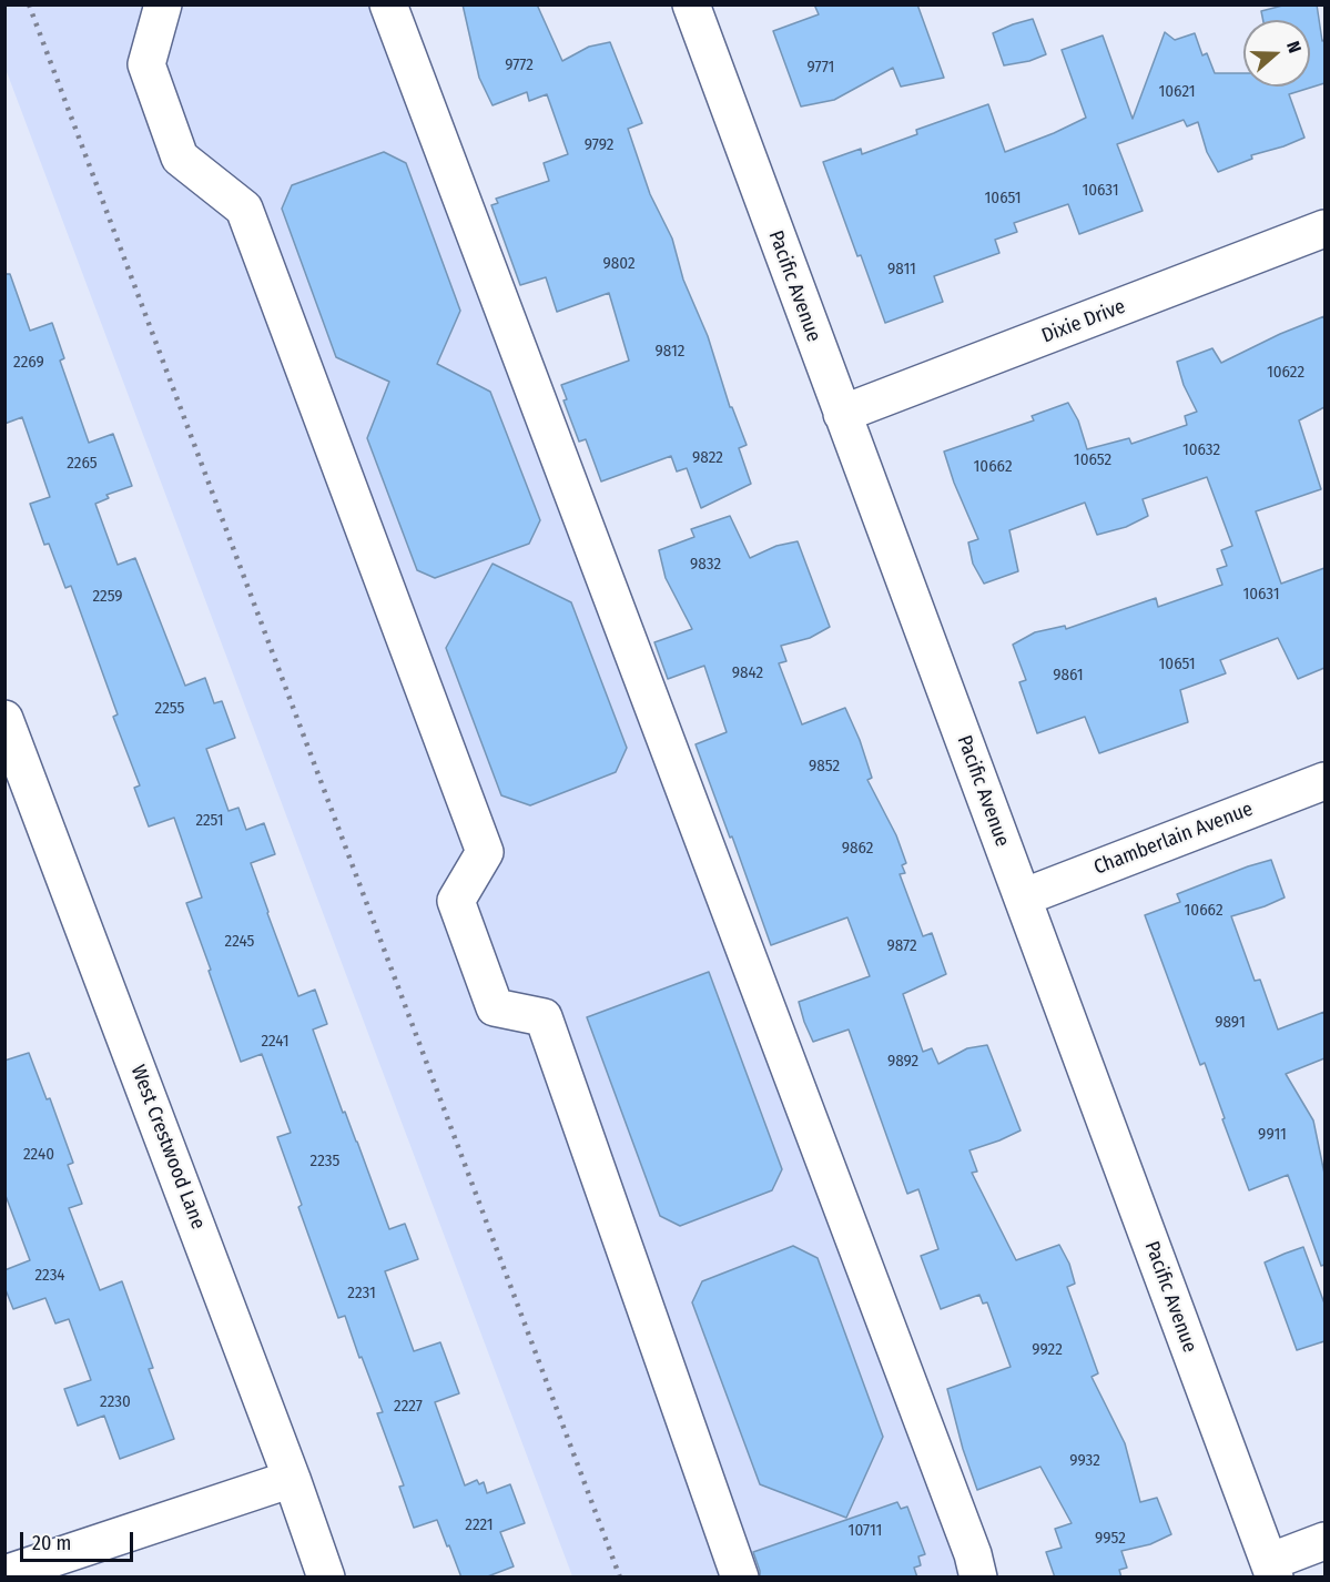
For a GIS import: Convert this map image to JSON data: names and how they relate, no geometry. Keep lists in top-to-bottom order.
{
  "streets": {
    "street": [
      "Pacific Avenue",
      "Dixie Drive",
      "Chamberlain Avenue",
      "West Crestwood Lane"
    ]
  },
  "crossings": [
    ["Pacific Avenue", "Dixie Drive"],
    ["Pacific Avenue", "Chamberlain Avenue"]
  ],
  "house_numbers": [
    "9772",
    "9771",
    "10621",
    "9792",
    "10631",
    "10651",
    "9802",
    "9811",
    "9812",
    "2269",
    "10622",
    "10632",
    "9822",
    "10652",
    "2265",
    "10662",
    "9832",
    "10631",
    "2259",
    "10651",
    "9842",
    "9861",
    "2255",
    "9852",
    "2251",
    "9862",
    "10662",
    "2245",
    "9872",
    "9891",
    "2241",
    "9892",
    "9911",
    "2240",
    "2235",
    "2234",
    "2231",
    "9922",
    "2230",
    "2227",
    "9932",
    "2221",
    "10711",
    "9952"
  ],
  "scale_bar": "20 m",
  "north": "right"
}
